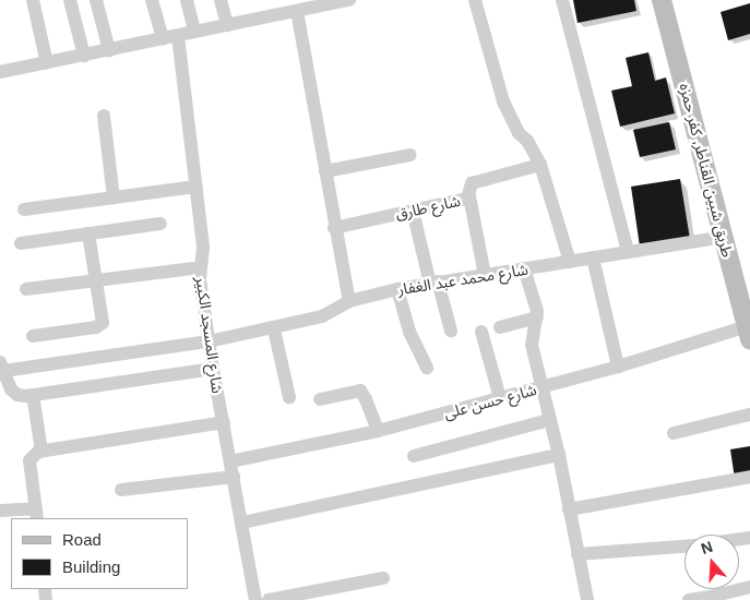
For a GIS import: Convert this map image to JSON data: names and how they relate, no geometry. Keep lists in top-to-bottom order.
{
  "streets": {
    "main road": ["طريق شبين القناطر, كفر حمزه"],
    "street": [
      "شارع طارق",
      "شارع محمد عبد الغفار",
      "شارع المسجد الكبير",
      "شارع حسن على"
    ]
  },
  "crossings": [
    ["طريق شبين القناطر, كفر حمزه", "شارع محمد عبد الغفار"],
    ["طريق شبين القناطر, كفر حمزه", "شارع حسن على"],
    ["شارع محمد عبد الغفار", "شارع المسجد الكبير"],
    ["شارع المسجد الكبير", "شارع حسن على"]
  ],
  "legend": ["Road", "Building"],
  "north": "top"
}
